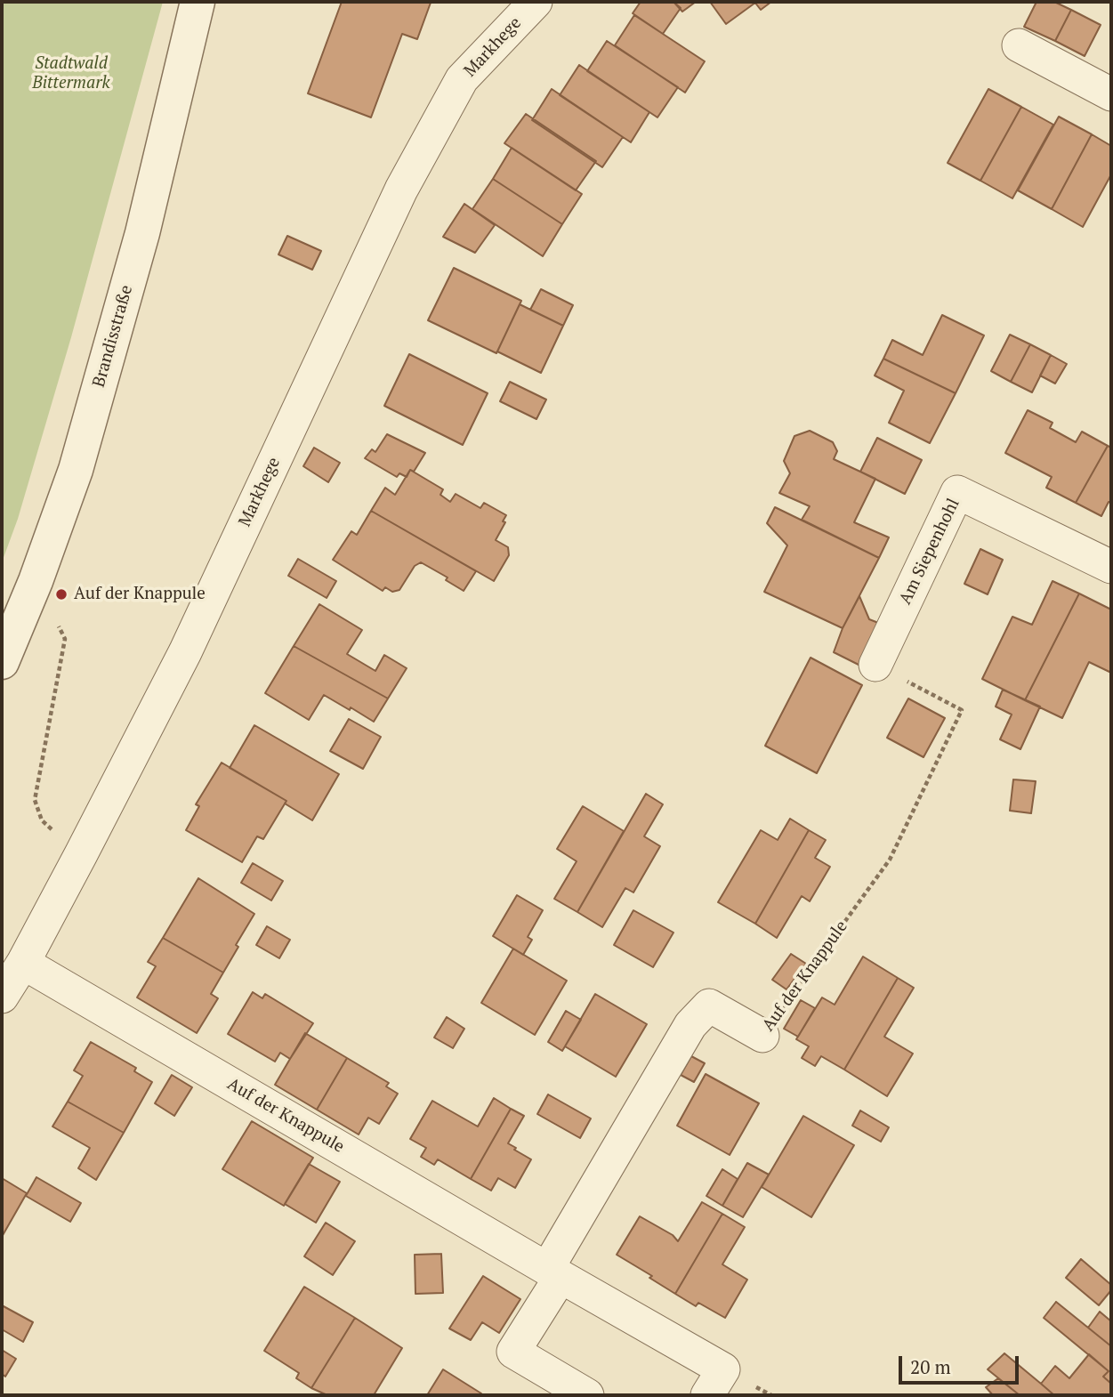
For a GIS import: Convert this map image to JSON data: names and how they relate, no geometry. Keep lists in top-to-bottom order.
{
  "streets": {
    "street": [
      "Markhege",
      "Brandisstraße",
      "Am Siepenhohl",
      "Auf der Knappule"
    ]
  },
  "crossings": [
    ["Markhege", "Auf der Knappule"],
    ["Am Siepenhohl", "Auf der Knappule"]
  ],
  "parks": ["Stadtwald Bittermark"],
  "places": ["Auf der Knappule"],
  "scale_bar": "20 m"
}
